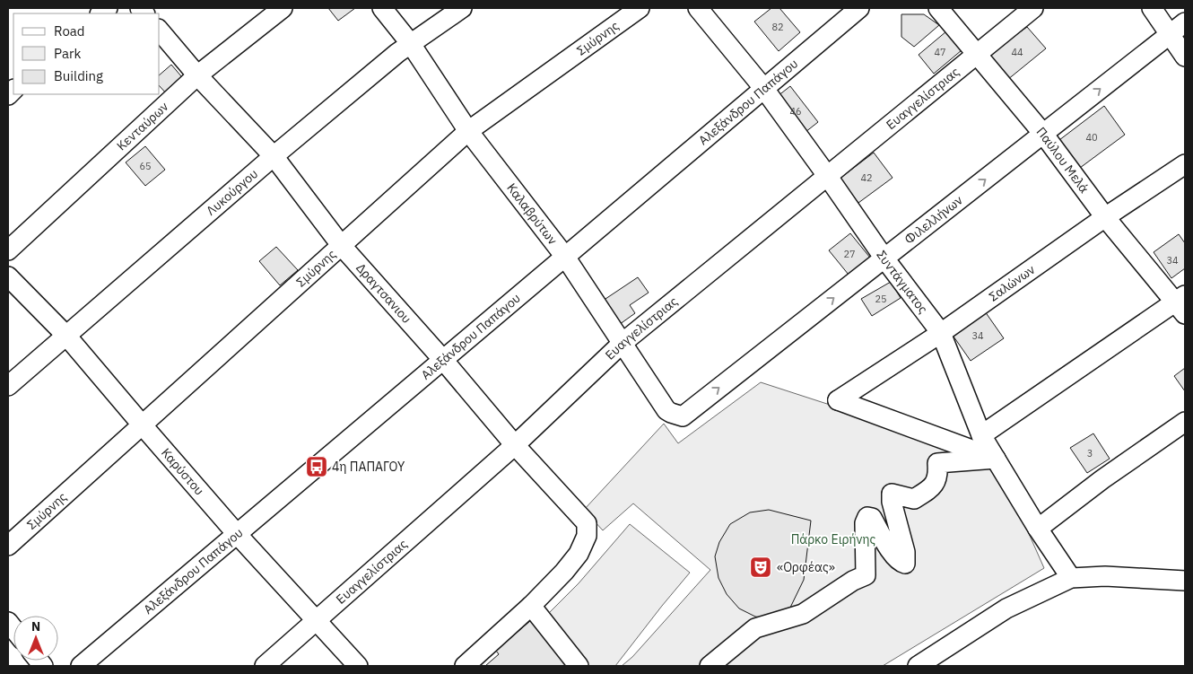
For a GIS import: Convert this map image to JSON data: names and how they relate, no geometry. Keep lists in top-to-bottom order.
{
  "streets": {
    "street": [
      "Σμύρνης",
      "Ευαγγελίστριας",
      "Αλεξάνδρου Παπάγου",
      "Κενταύρων",
      "Παύλου Μελά",
      "Λυκούργου",
      "Καλαβρύτων",
      "Φιλελλήνων",
      "Συντάγματος",
      "Σαλώνων",
      "Δραγτσανιου",
      "Καρύστου"
    ]
  },
  "crossings": [
    ["Σμύρνης", "Καλαβρύτων"],
    ["Σμύρνης", "Δραγτσανιου"],
    ["Σμύρνης", "Καρύστου"],
    ["Ευαγγελίστριας", "Παύλου Μελά"],
    ["Ευαγγελίστριας", "Καλαβρύτων"],
    ["Ευαγγελίστριας", "Συντάγματος"],
    ["Ευαγγελίστριας", "Δραγτσανιου"],
    ["Ευαγγελίστριας", "Καρύστου"],
    ["Αλεξάνδρου Παπάγου", "Καλαβρύτων"],
    ["Αλεξάνδρου Παπάγου", "Συντάγματος"],
    ["Αλεξάνδρου Παπάγου", "Δραγτσανιου"],
    ["Αλεξάνδρου Παπάγου", "Καρύστου"],
    ["Κενταύρων", "Δραγτσανιου"],
    ["Παύλου Μελά", "Φιλελλήνων"],
    ["Παύλου Μελά", "Σαλώνων"],
    ["Λυκούργου", "Καλαβρύτων"],
    ["Λυκούργου", "Δραγτσανιου"],
    ["Λυκούργου", "Καρύστου"],
    ["Καλαβρύτων", "Φιλελλήνων"],
    ["Φιλελλήνων", "Συντάγματος"],
    ["Συντάγματος", "Σαλώνων"]
  ],
  "one_way": ["Φιλελλήνων"],
  "parks": ["Πάρκο Ειρήνης"],
  "places": {
    "bus stop": ["4η ΠΑΠΑΓΟΥ"],
    "theatre": ["«Ορφέας»"]
  },
  "house_numbers": [
    "82",
    "47",
    "44",
    "46",
    "40",
    "65",
    "42",
    "27",
    "34",
    "25",
    "34",
    "3"
  ],
  "legend": ["Road", "Park", "Building"],
  "north": "top"
}
